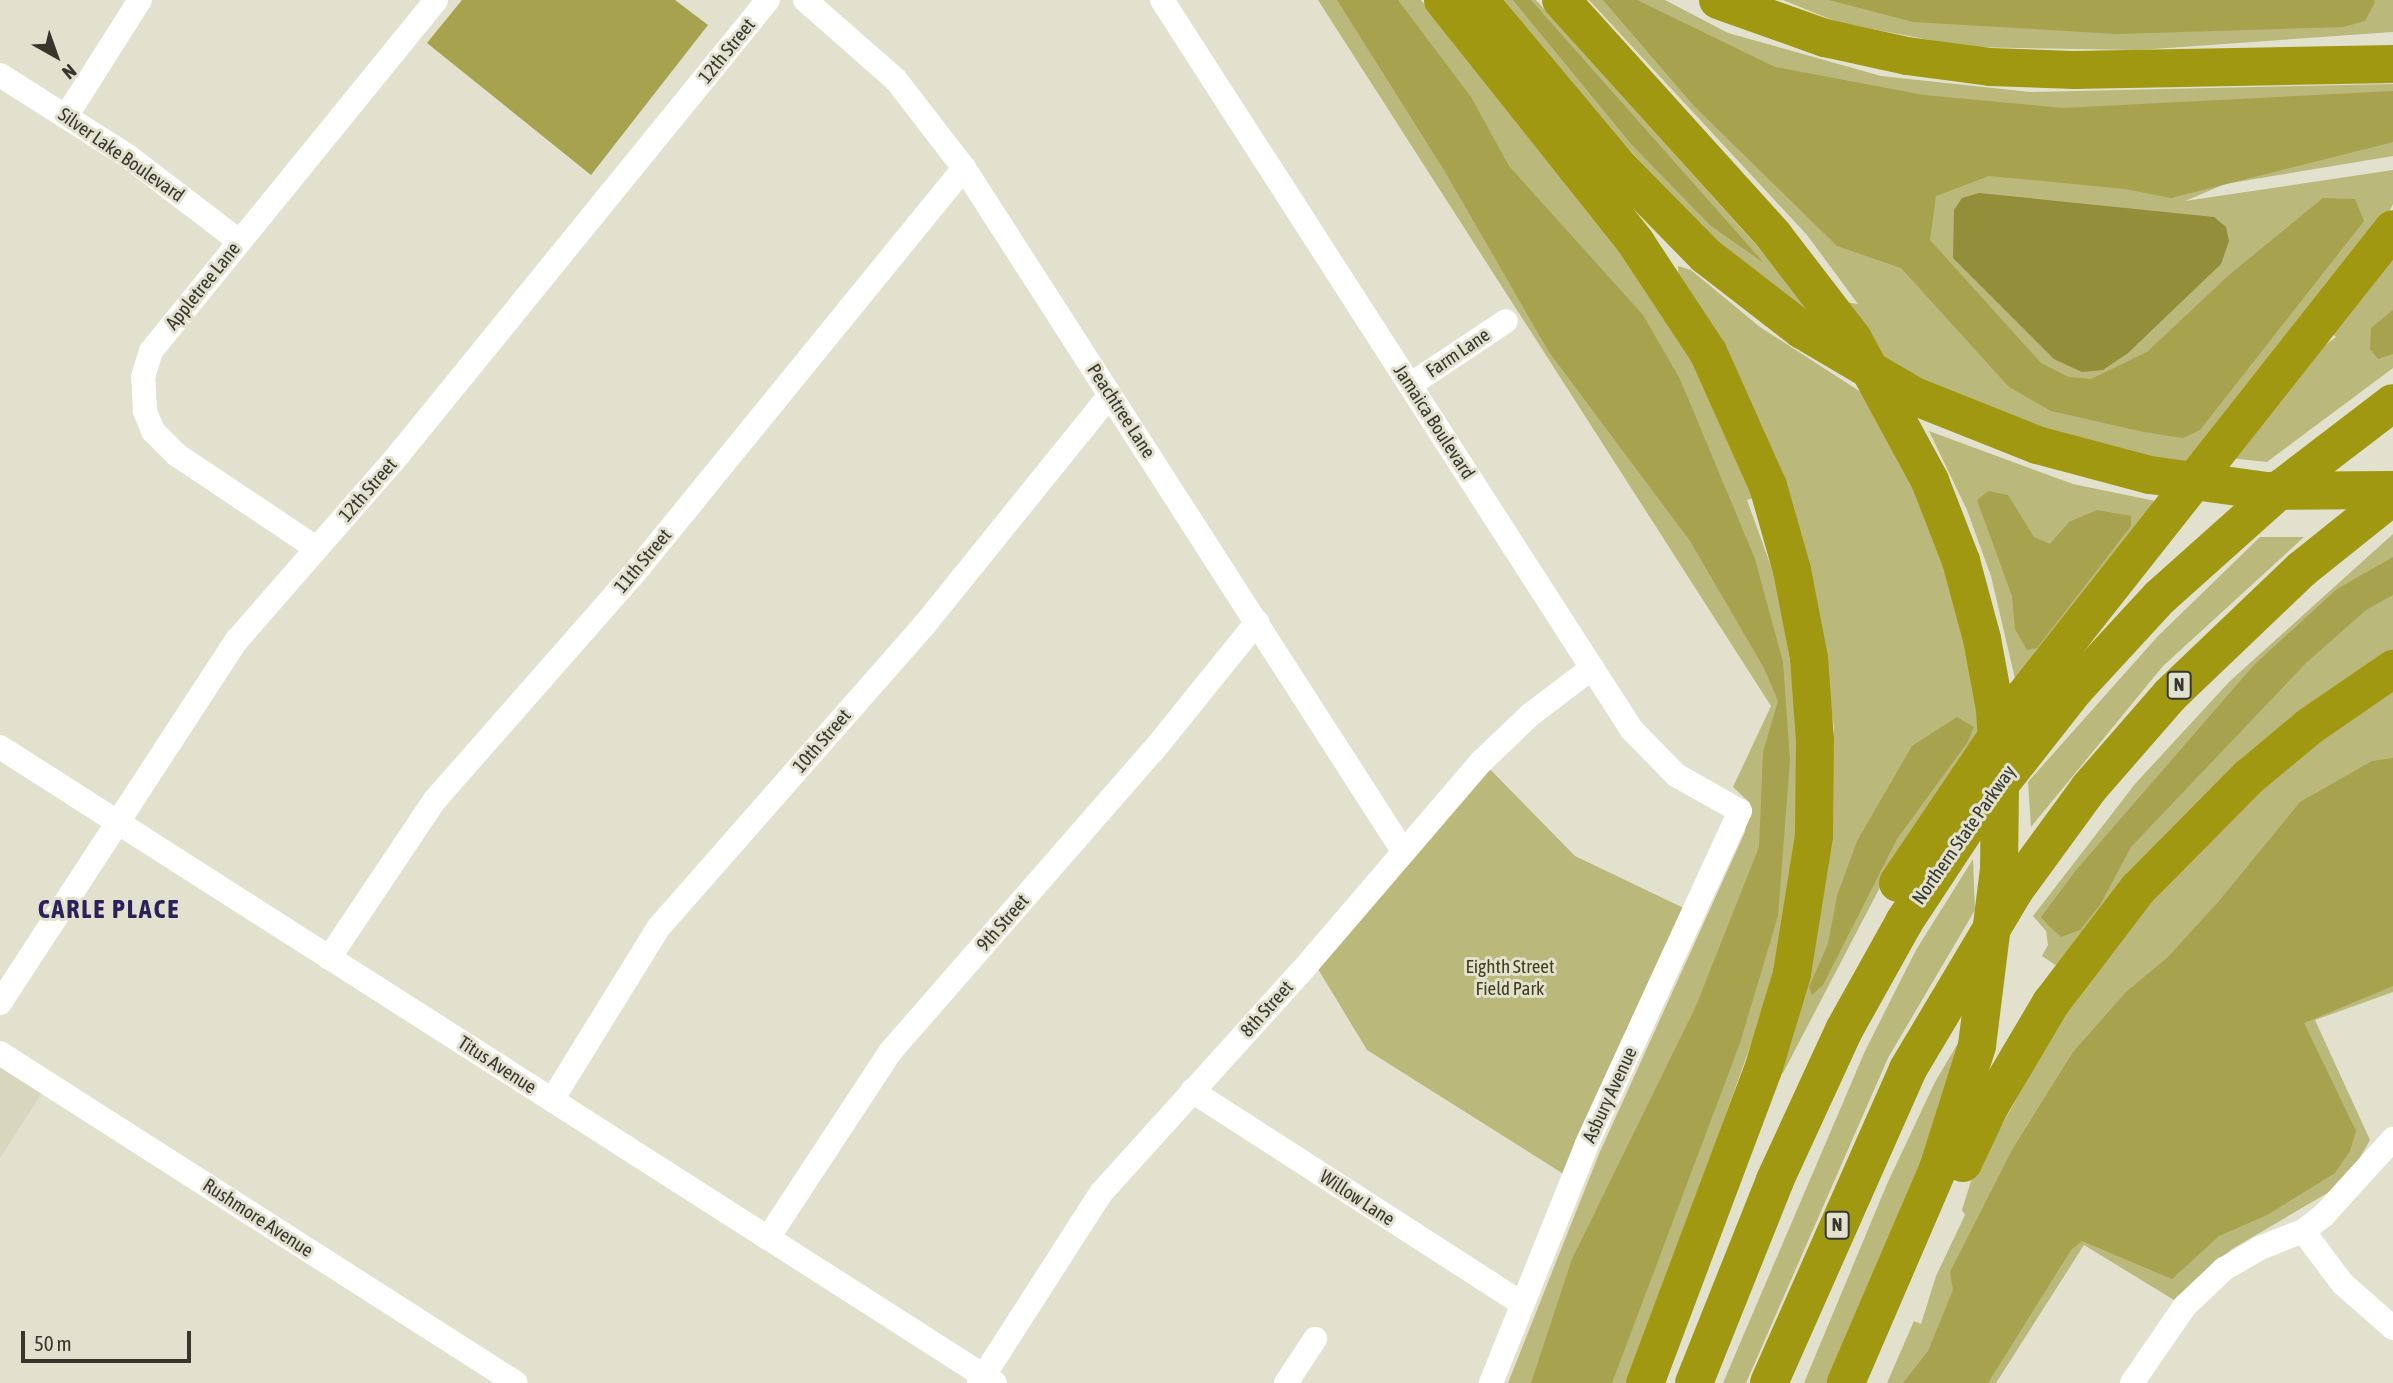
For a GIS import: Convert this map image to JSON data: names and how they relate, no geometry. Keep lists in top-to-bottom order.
{
  "streets": {
    "highway": ["N", "Northern State Parkway"],
    "street": [
      "12th Street",
      "Silver Lake Boulevard",
      "Appletree Lane",
      "Farm Lane",
      "Peachtree Lane",
      "Jamaica Boulevard",
      "11th Street",
      "10th Street",
      "9th Street",
      "8th Street",
      "Titus Avenue",
      "Asbury Avenue",
      "Willow Lane",
      "Rushmore Avenue"
    ]
  },
  "crossings": [
    ["12th Street", "Appletree Lane"],
    ["12th Street", "Titus Avenue"],
    ["Silver Lake Boulevard", "Appletree Lane"],
    ["Farm Lane", "Jamaica Boulevard"],
    ["Peachtree Lane", "11th Street"],
    ["Peachtree Lane", "10th Street"],
    ["Peachtree Lane", "9th Street"],
    ["Peachtree Lane", "8th Street"],
    ["Jamaica Boulevard", "8th Street"],
    ["Jamaica Boulevard", "Asbury Avenue"],
    ["11th Street", "Titus Avenue"],
    ["10th Street", "Titus Avenue"],
    ["9th Street", "Titus Avenue"],
    ["8th Street", "Titus Avenue"],
    ["8th Street", "Willow Lane"],
    ["Asbury Avenue", "Willow Lane"]
  ],
  "districts": ["CARLE PLACE"],
  "parks": ["Eighth Street Field Park"],
  "scale_bar": "50 m",
  "north": "bottom right"
}
